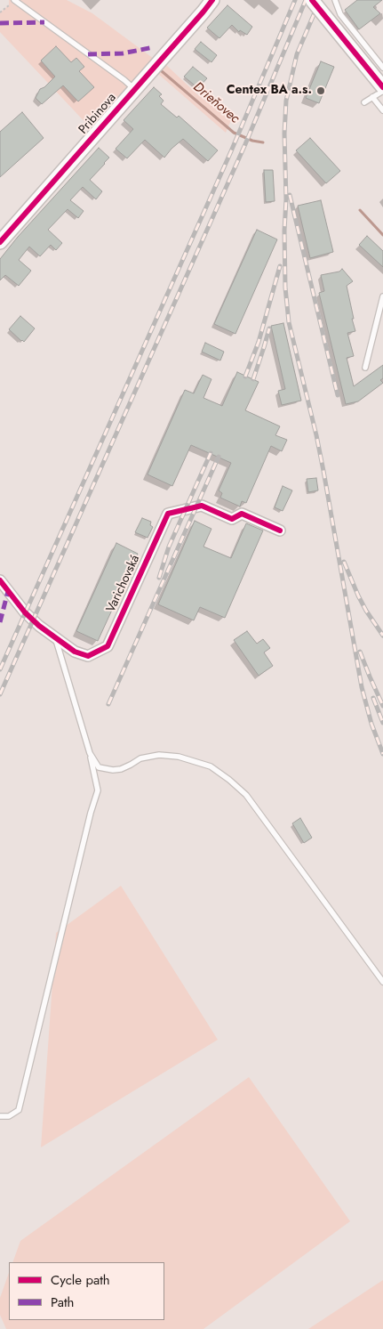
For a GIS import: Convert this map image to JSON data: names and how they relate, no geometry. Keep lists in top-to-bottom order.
{
  "streets": {
    "street": ["Pribinova", "Varichovská"]
  },
  "water": ["Drieňovec"],
  "places": ["Centex BA a.s."],
  "legend": ["Cycle path", "Path"]
}
